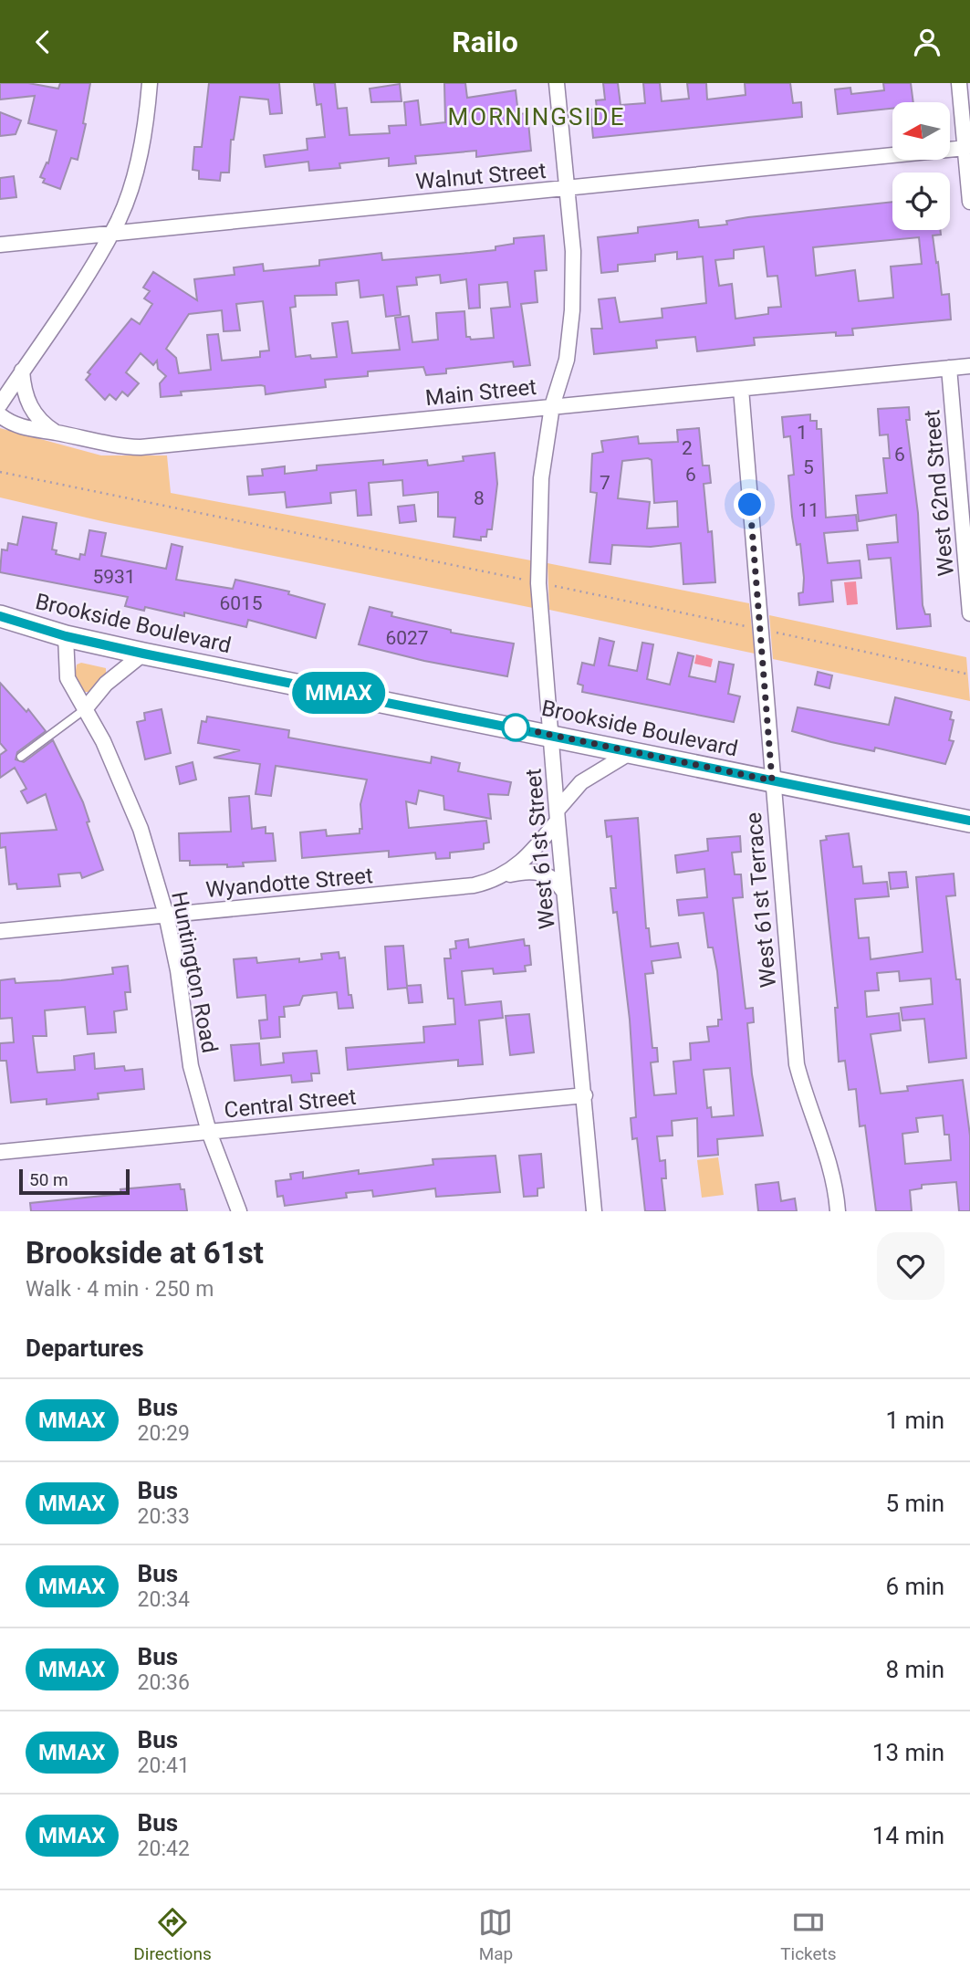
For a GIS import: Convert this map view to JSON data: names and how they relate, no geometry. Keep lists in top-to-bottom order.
{
  "streets": {
    "main road": ["Brookside Boulevard"],
    "street": [
      "Walnut Street",
      "Main Street",
      "West 62nd Street",
      "West 61st Street",
      "Wyandotte Street",
      "West 61st Terrace",
      "Huntington Road",
      "Central Street"
    ]
  },
  "crossings": [
    ["Walnut Street", "West 61st Street"],
    ["Main Street", "West 62nd Street"],
    ["Main Street", "West 61st Street"],
    ["Main Street", "West 61st Terrace"],
    ["Brookside Boulevard", "West 61st Street"],
    ["Brookside Boulevard", "Wyandotte Street"],
    ["Brookside Boulevard", "West 61st Terrace"],
    ["Brookside Boulevard", "Huntington Road"],
    ["West 61st Street", "Wyandotte Street"],
    ["West 61st Street", "Central Street"],
    ["Wyandotte Street", "Huntington Road"],
    ["Huntington Road", "Central Street"]
  ],
  "districts": ["MORNINGSIDE"],
  "lines": ["bus line MMAX"],
  "house_numbers": [
    "1",
    "2",
    "6",
    "5",
    "6",
    "7",
    "8",
    "11",
    "5931",
    "6015",
    "6027"
  ],
  "scale_bar": "50 m",
  "north": "left",
  "page": {
    "header": "Railo",
    "on_map": "MMAX",
    "scale": "50 m",
    "heading": [
      ["Brookside at 61st", "Walk · 4 min · 250 m"],
      "Departures"
    ],
    "list": [
      {
        "mark": "MMAX",
        "name": "Bus",
        "note": "20:29",
        "value": "1 min"
      },
      {
        "mark": "MMAX",
        "name": "Bus",
        "note": "20:33",
        "value": "5 min"
      },
      {
        "mark": "MMAX",
        "name": "Bus",
        "note": "20:34",
        "value": "6 min"
      },
      {
        "mark": "MMAX",
        "name": "Bus",
        "note": "20:36",
        "value": "8 min"
      },
      {
        "mark": "MMAX",
        "name": "Bus",
        "note": "20:41",
        "value": "13 min"
      },
      {
        "mark": "MMAX",
        "name": "Bus",
        "note": "20:42",
        "value": "14 min"
      }
    ],
    "tabs": ["Directions", "Map", "Tickets"]
  }
}
